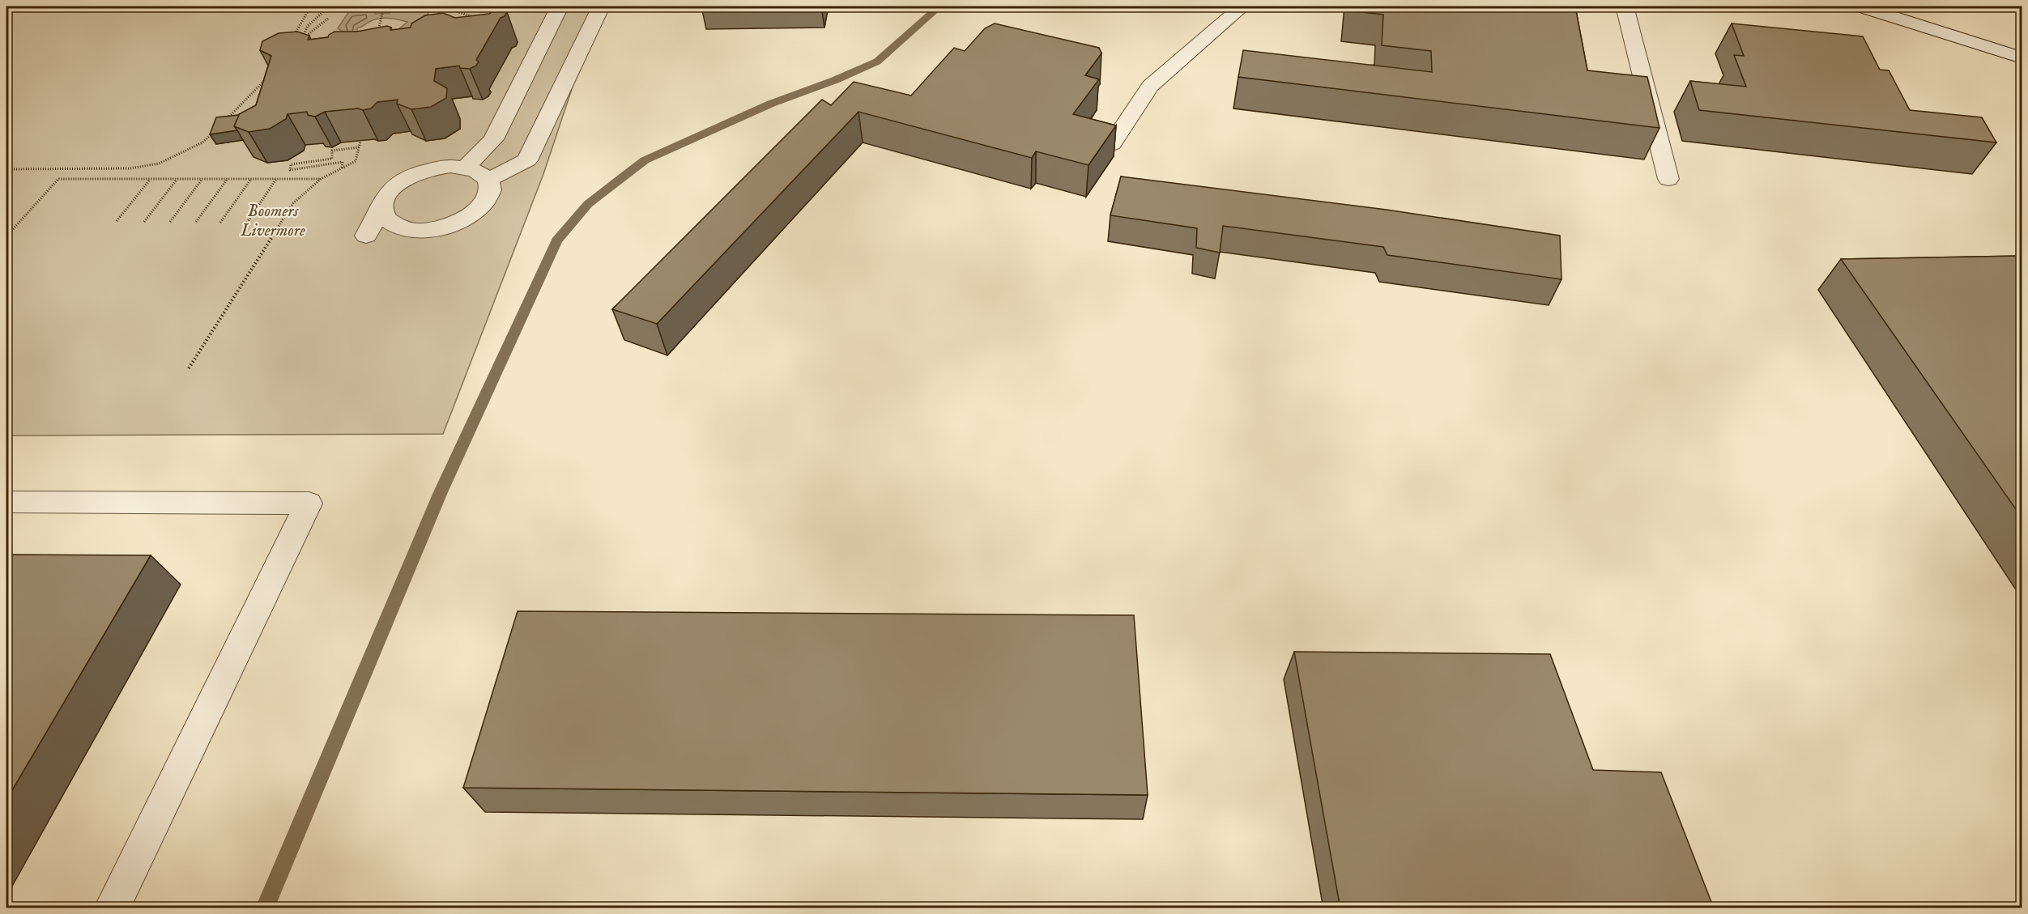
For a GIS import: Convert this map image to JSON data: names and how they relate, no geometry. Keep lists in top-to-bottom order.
{
  "parks": ["Boomers Livermore"]
}
